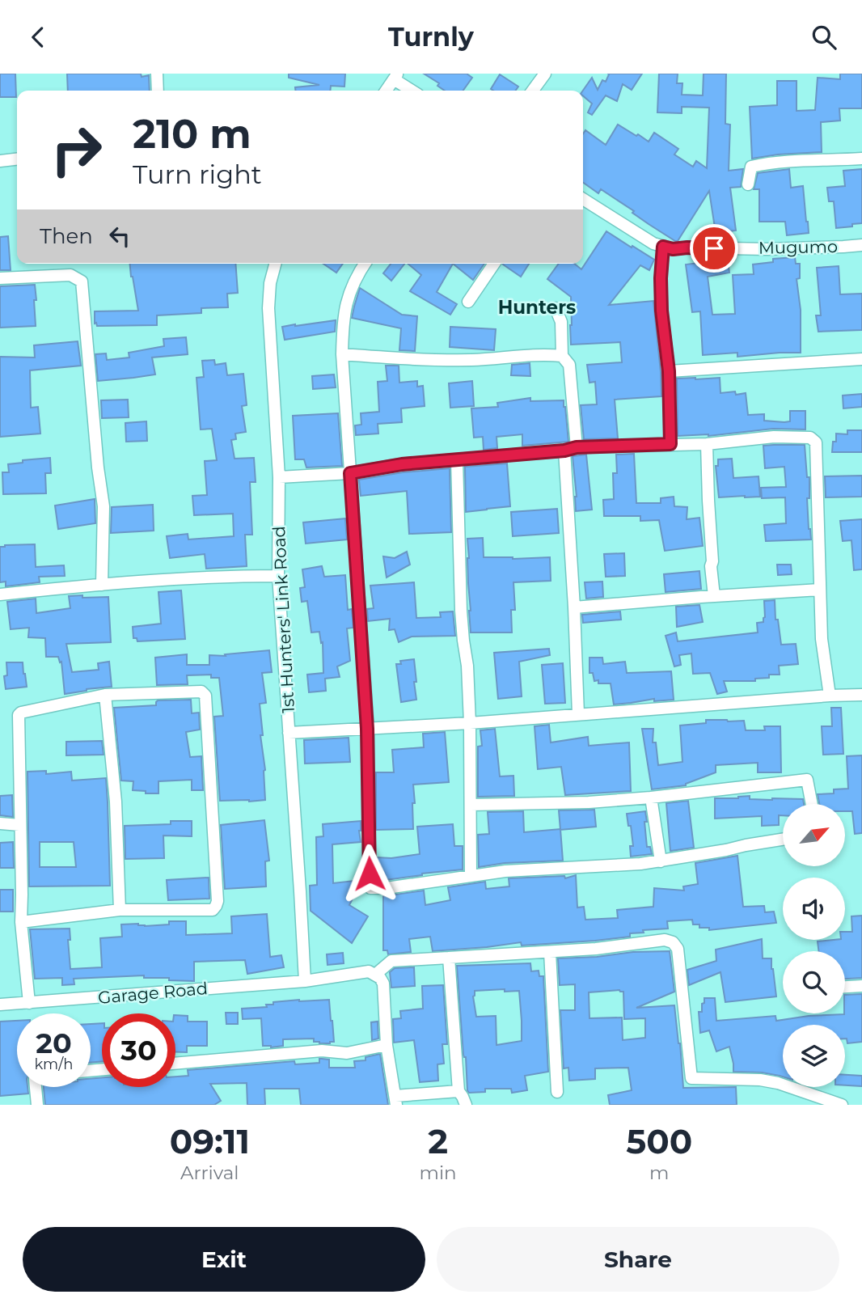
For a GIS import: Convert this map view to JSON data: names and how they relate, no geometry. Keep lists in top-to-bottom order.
{
  "streets": {
    "street": ["Mugumo", "1st Hunters' Link Road", "Garage Road"]
  },
  "crossings": [
    ["1st Hunters' Link Road", "Garage Road"]
  ],
  "districts": ["Hunters"],
  "north": "top right",
  "page": {
    "header": "Turnly",
    "turn": ["210 m", "Turn right"],
    "then": "Then",
    "speed": "20 km/h",
    "limit": "30",
    "eta": [
      "09:11",
      "Arrival",
      "2",
      "min",
      "500",
      "m"
    ],
    "buttons": ["Exit", "Share"]
  }
}
